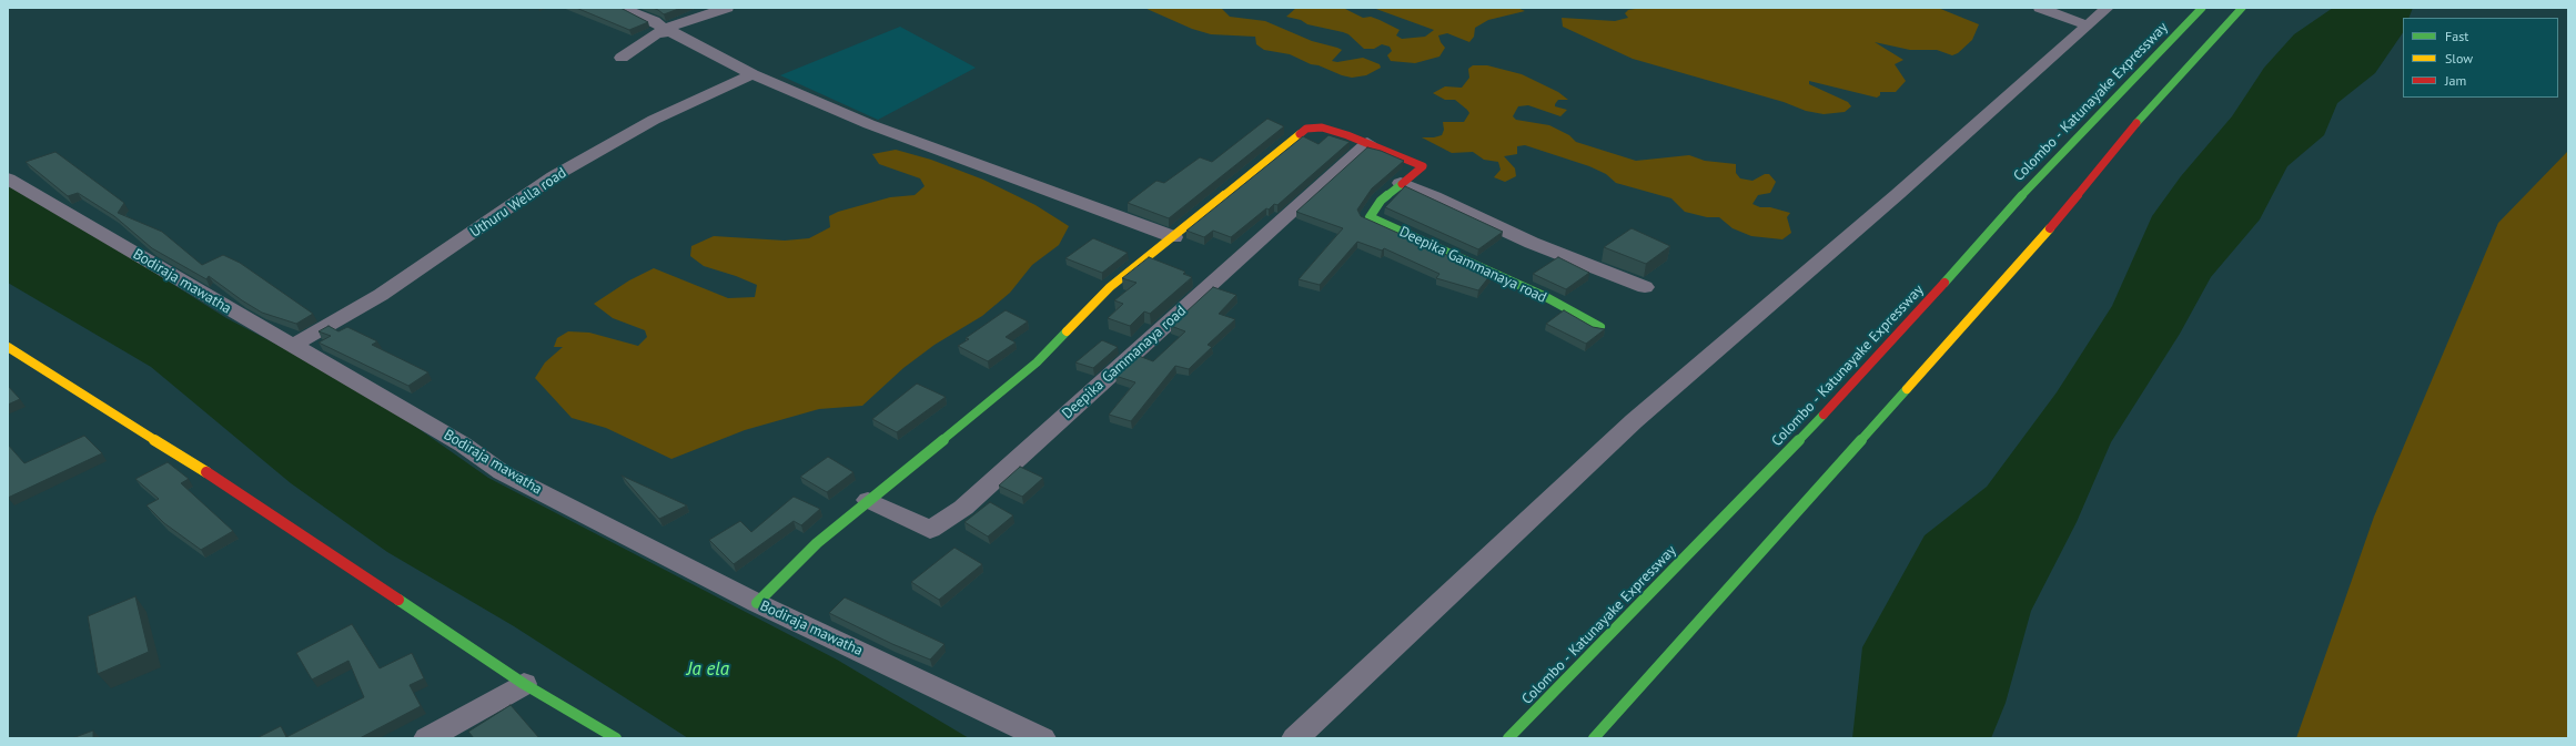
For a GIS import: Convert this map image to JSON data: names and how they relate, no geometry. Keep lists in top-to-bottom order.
{
  "streets": {
    "main road": ["Colombo - Katunayake Expressway", "Deepika Gammanaya road"],
    "street": ["Uthuru Wella road", "Bodiraja mawatha"]
  },
  "crossings": [
    ["Uthuru Wella road", "Bodiraja mawatha"],
    ["Deepika Gammanaya road", "Bodiraja mawatha"]
  ],
  "water": ["Ja ela"],
  "legend": ["Fast", "Slow", "Jam"]
}
